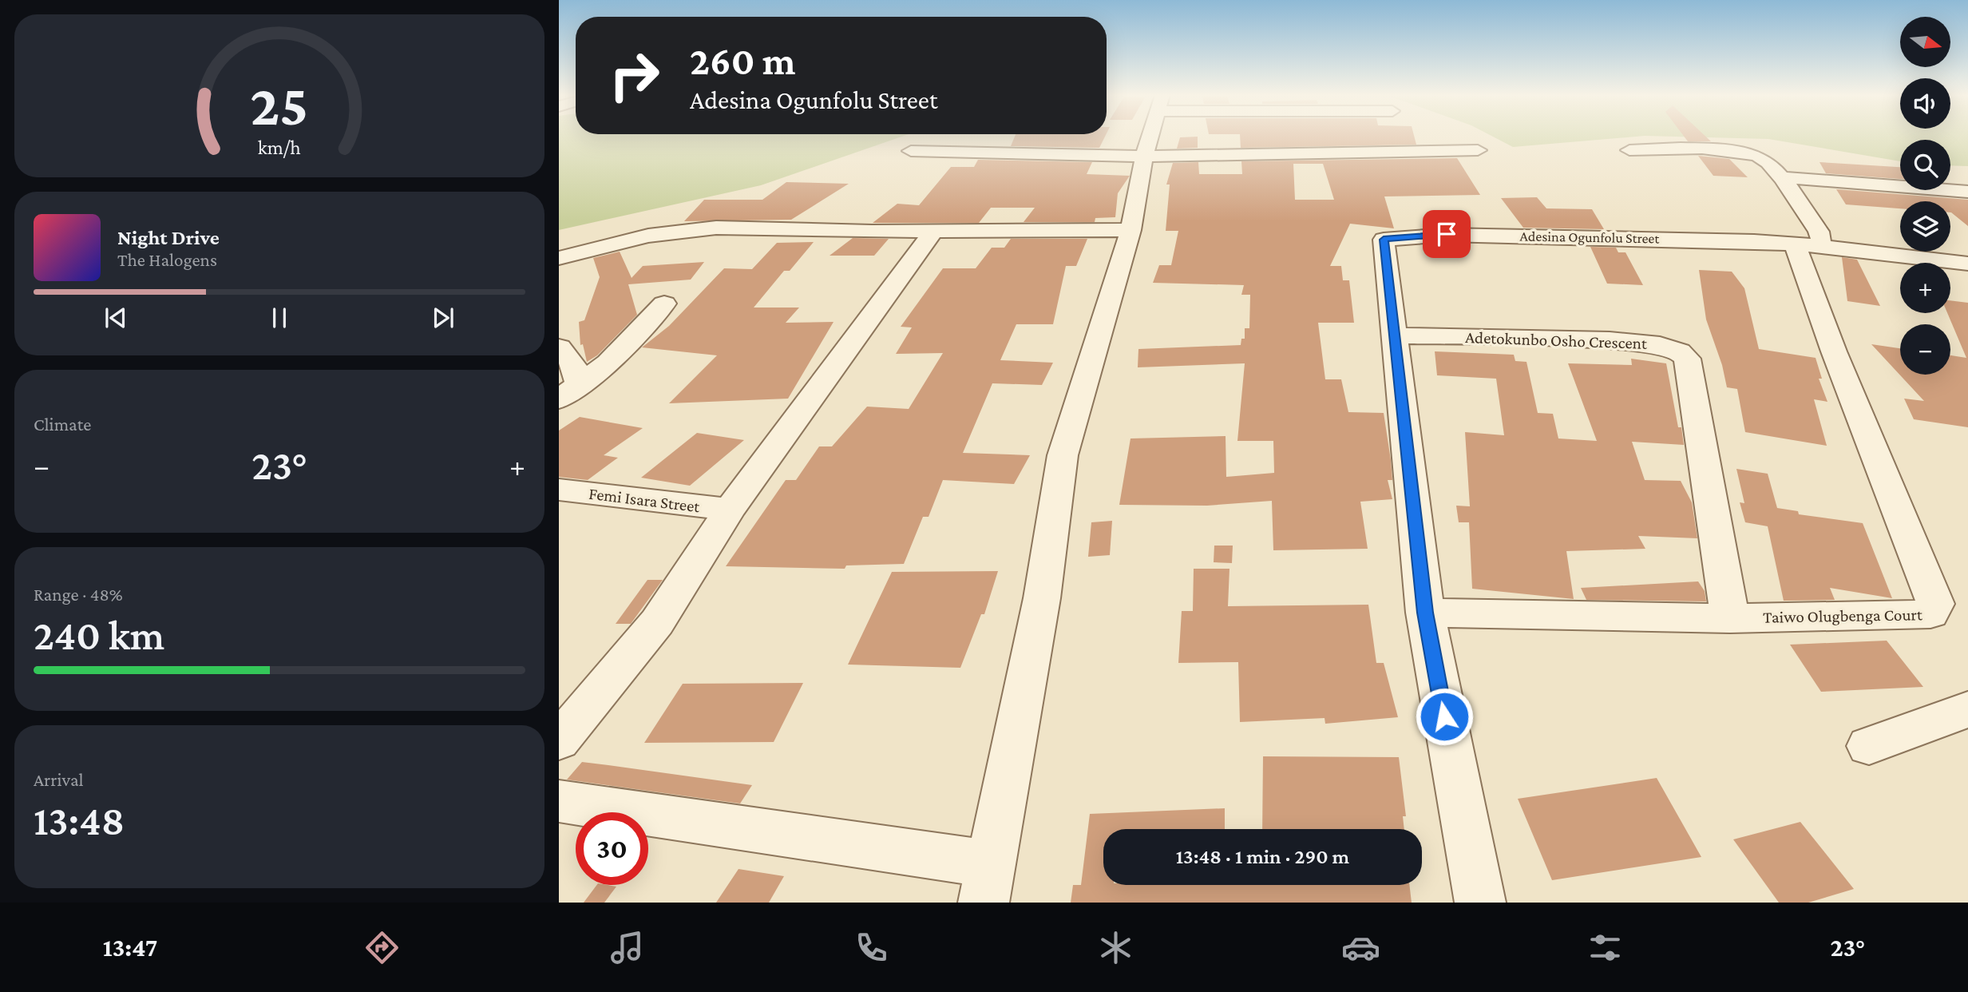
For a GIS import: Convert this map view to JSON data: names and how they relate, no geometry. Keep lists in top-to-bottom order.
{
  "streets": {
    "street": [
      "Adesina Ogunfolu Street",
      "Adetokunbo Osho Crescent",
      "Femi Isara Street",
      "Taiwo Olugbenga Court"
    ]
  },
  "crossings": [
    ["Adesina Ogunfolu Street", "Adetokunbo Osho Crescent"],
    ["Adesina Ogunfolu Street", "Taiwo Olugbenga Court"],
    ["Adetokunbo Osho Crescent", "Taiwo Olugbenga Court"]
  ],
  "north": "right",
  "page": {
    "map_buttons": ["+", "−"],
    "turn": ["260 m", "Adesina Ogunfolu Street"],
    "song": ["Night Drive", "The Halogens"],
    "tile": [
      "Climate",
      ["Range · 48%", "240 km"],
      ["Arrival", "13:48"]
    ],
    "heat": ["−", "23°", "+"],
    "limit": "30",
    "trip": "13:48 · 1 min · 290 m",
    "tabs": ["13:47", "23°"],
    "gauge": ["25", "km/h"]
  }
}
